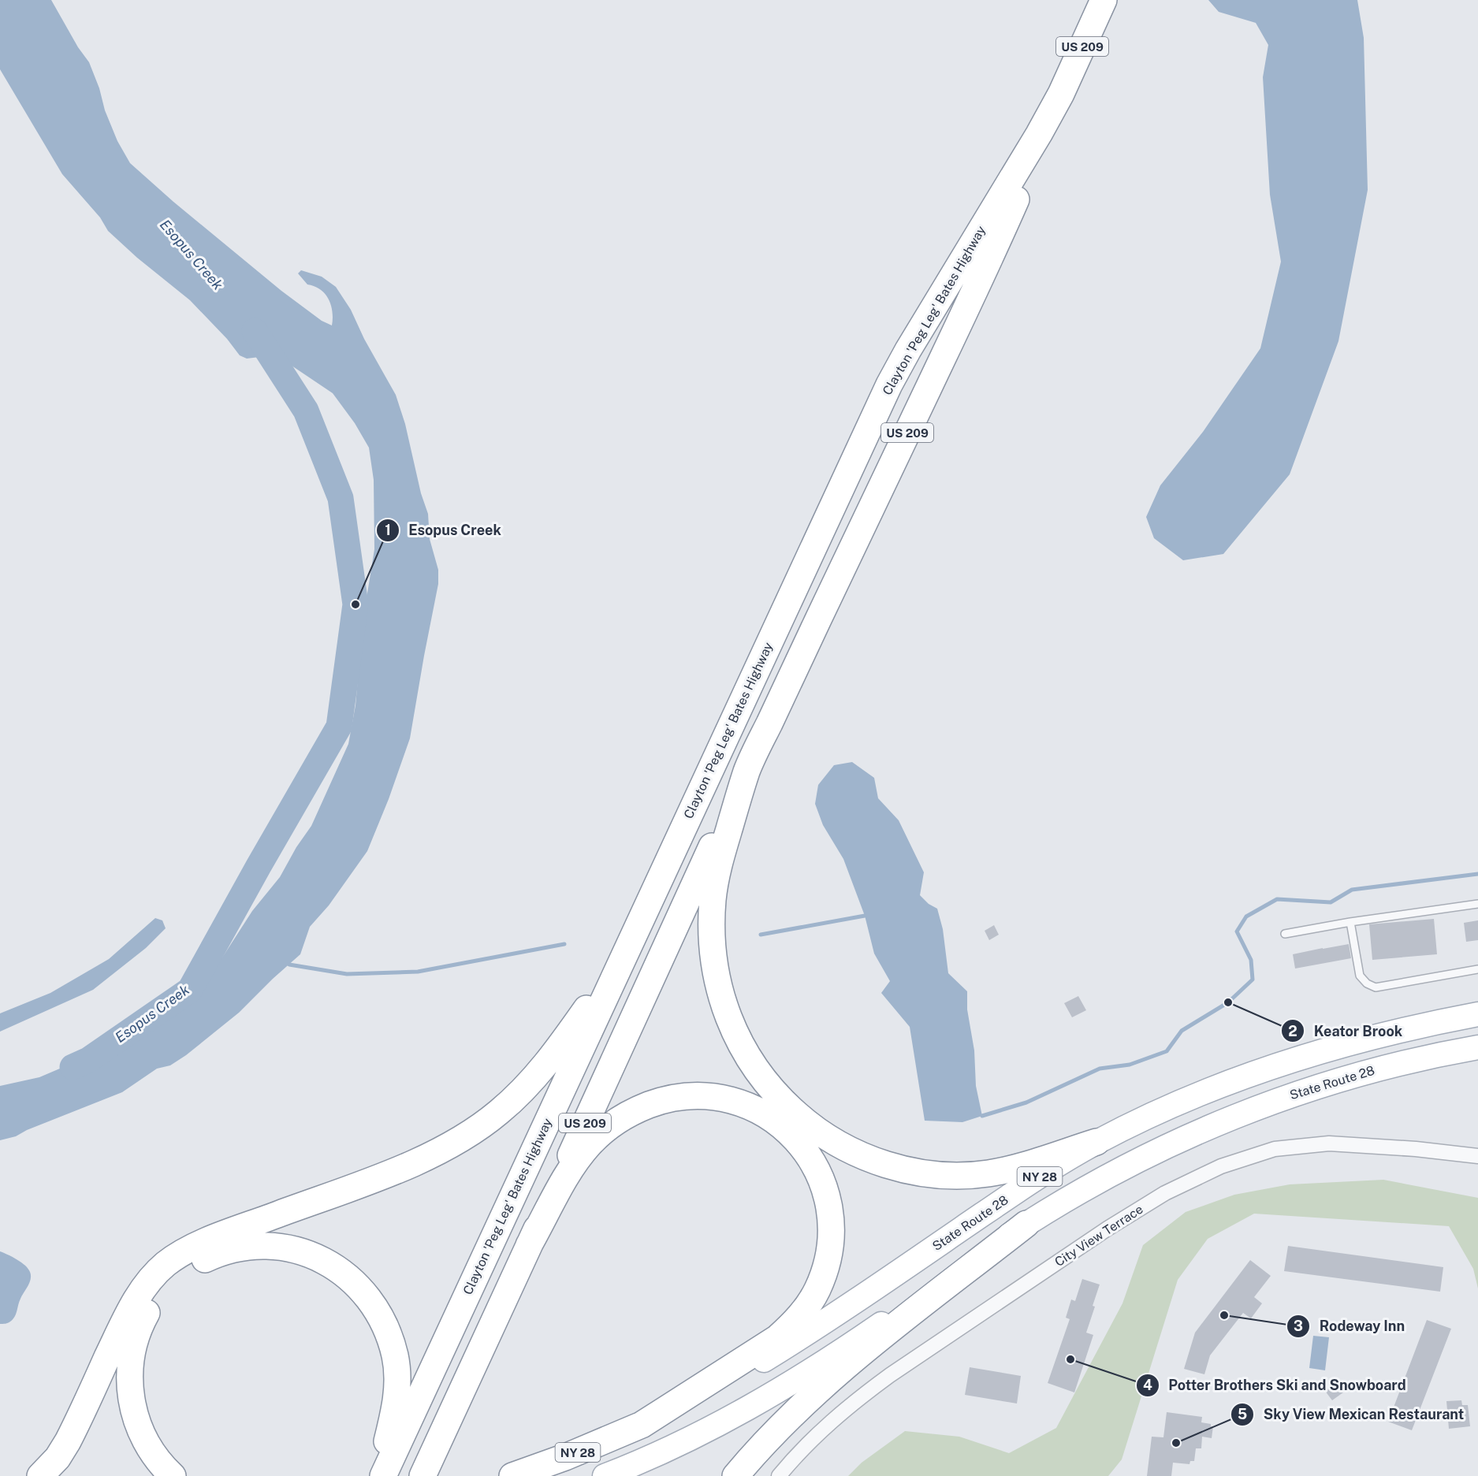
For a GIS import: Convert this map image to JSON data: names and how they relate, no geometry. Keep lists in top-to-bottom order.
{
  "streets": {
    "highway": [
      "US 209",
      "Clayton 'Peg Leg' Bates Highway",
      "State Route 28",
      "NY 28"
    ],
    "street": ["City View Terrace"]
  },
  "crossings": [
    ["US 209", "Clayton 'Peg Leg' Bates Highway"]
  ],
  "water": ["Esopus Creek"],
  "places": [
    "Esopus Creek",
    "Keator Brook",
    "Rodeway Inn",
    "Potter Brothers Ski and Snowboard",
    "Sky View Mexican Restaurant"
  ]
}
